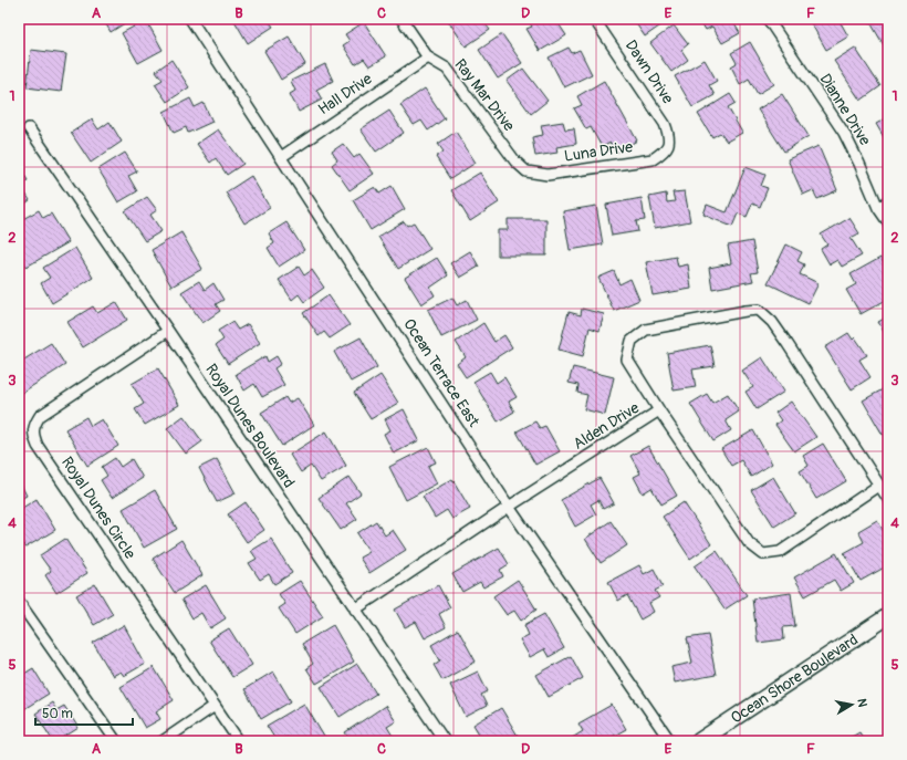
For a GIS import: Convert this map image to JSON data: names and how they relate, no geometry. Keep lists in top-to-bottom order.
{
  "streets": {
    "main road": ["Ocean Shore Boulevard"],
    "street": [
      "Dawn Drive",
      "Hall Drive",
      "Ray Mar Drive",
      "Dianne Drive",
      "Luna Drive",
      "Ocean Terrace East",
      "Royal Dunes Boulevard",
      "Alden Drive",
      "Royal Dunes Circle"
    ]
  },
  "crossings": [
    ["Dawn Drive", "Luna Drive"],
    ["Hall Drive", "Ray Mar Drive"],
    ["Hall Drive", "Ocean Terrace East"],
    ["Ray Mar Drive", "Luna Drive"],
    ["Ocean Terrace East", "Alden Drive"],
    ["Royal Dunes Boulevard", "Alden Drive"],
    ["Royal Dunes Boulevard", "Royal Dunes Circle"]
  ],
  "scale_bar": "50 m",
  "north": "right",
  "grid": {
    "columns": [
      "A",
      "B",
      "C",
      "D",
      "E",
      "F"
    ],
    "rows": [
      "1",
      "2",
      "3",
      "4",
      "5"
    ]
  }
}
